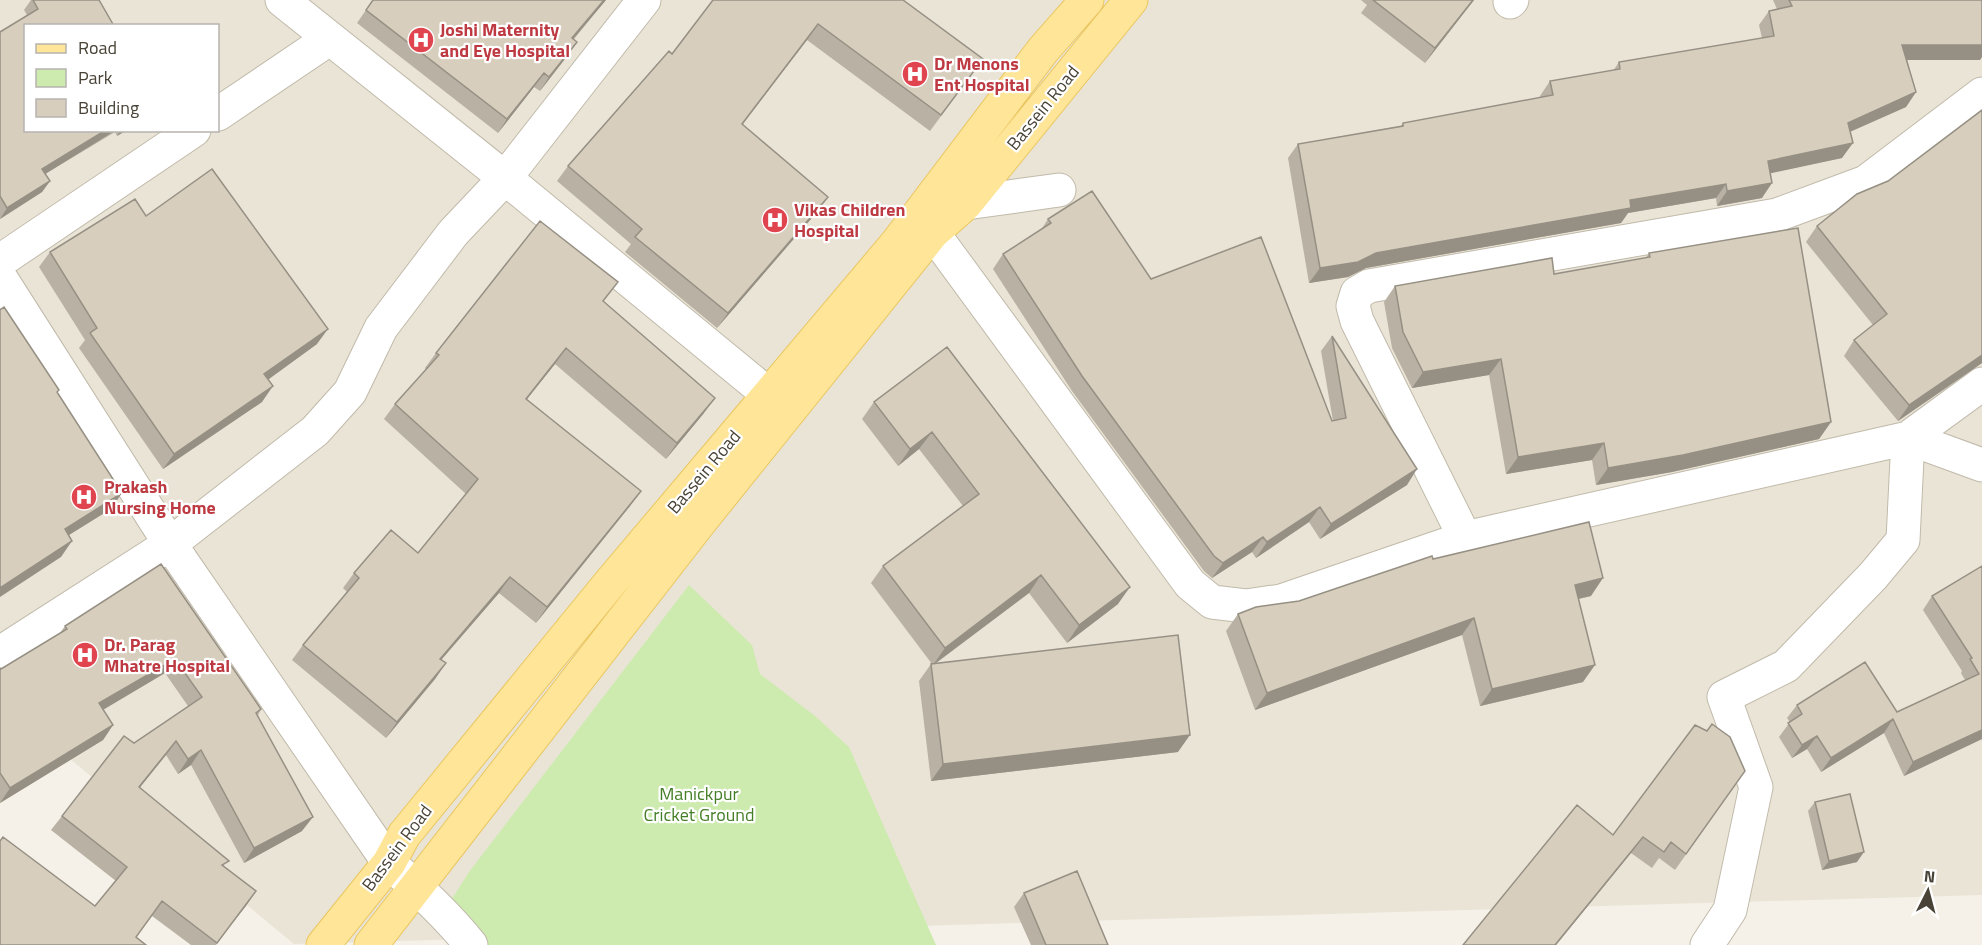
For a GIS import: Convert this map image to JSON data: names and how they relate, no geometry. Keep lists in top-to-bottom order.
{
  "streets": {
    "main road": ["Bassein Road"]
  },
  "parks": ["Manickpur Cricket Ground"],
  "places": {
    "hospital": [
      "Joshi Maternity and Eye Hospital",
      "Dr Menons Ent Hospital",
      "Vikas Children Hospital",
      "Prakash Nursing Home",
      "Dr. Parag Mhatre Hospital"
    ]
  },
  "legend": ["Road", "Park", "Building"],
  "north": "top"
}
